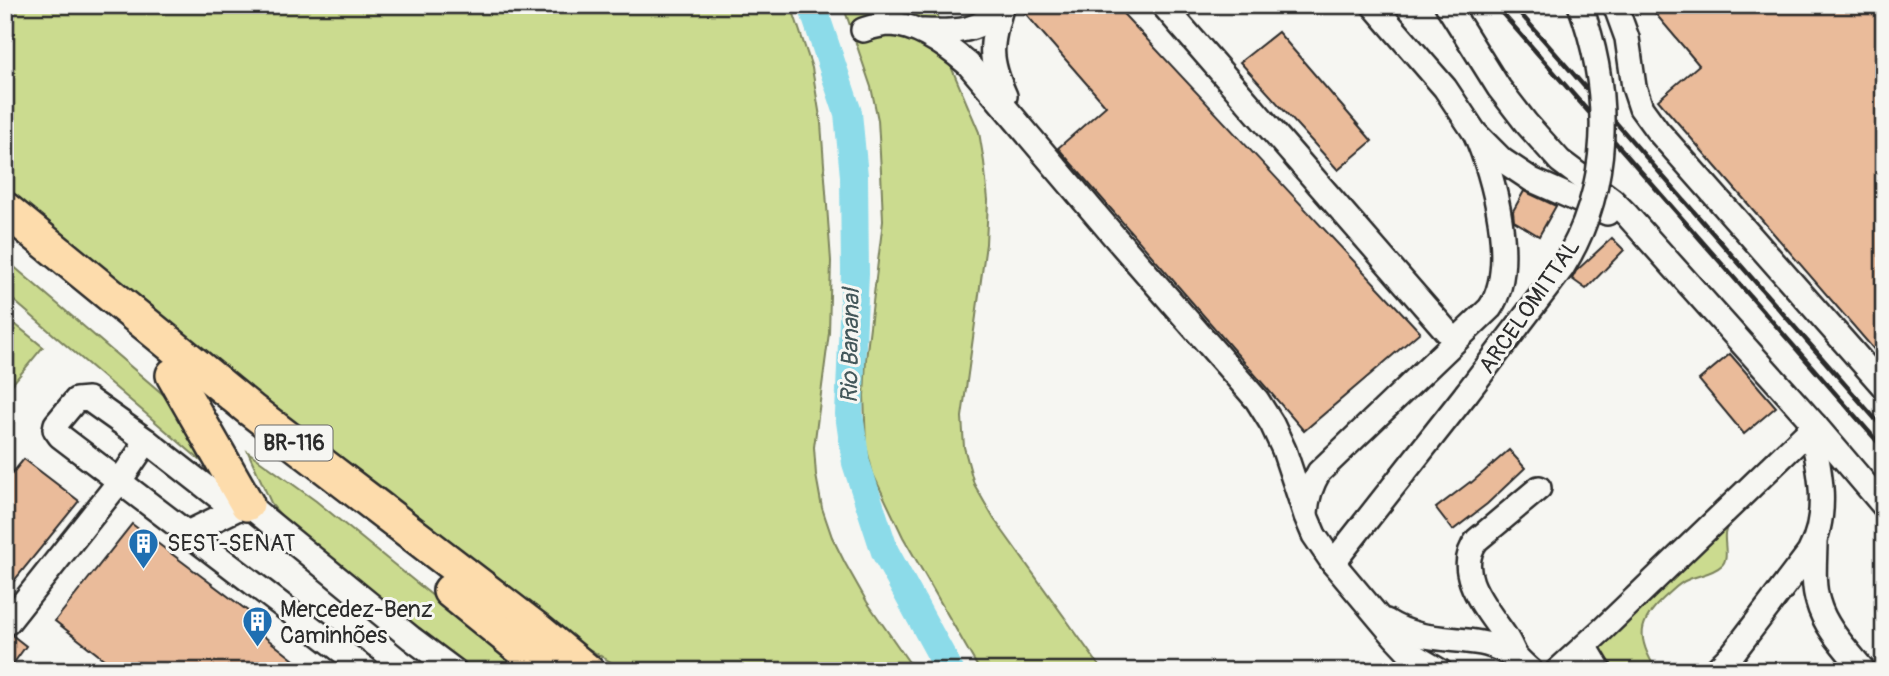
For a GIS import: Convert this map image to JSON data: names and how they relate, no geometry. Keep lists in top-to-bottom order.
{
  "streets": {
    "highway": ["BR-116"],
    "street": ["ARCELOMITTAL"]
  },
  "water": ["Rio Bananal"],
  "places": {
    "building": ["SEST-SENAT", "Mercedez-Benz Caminhões"]
  }
}
